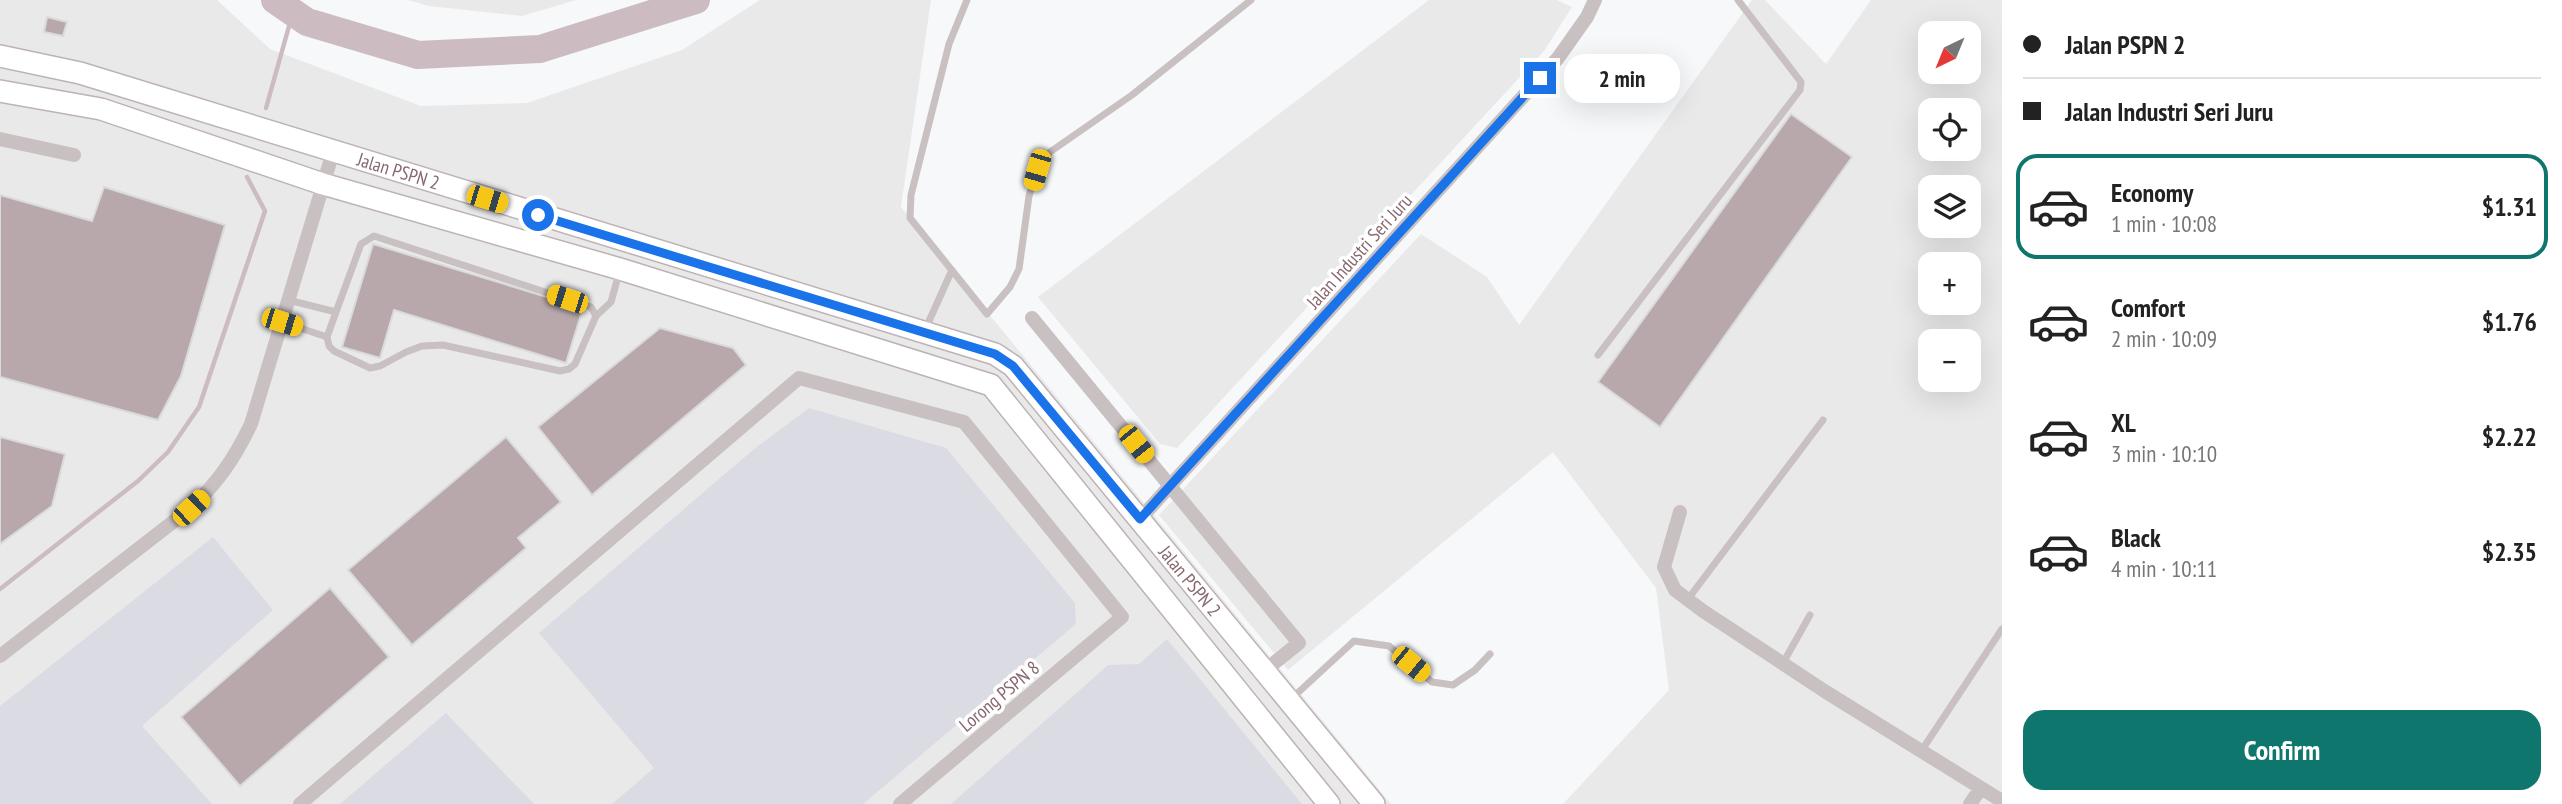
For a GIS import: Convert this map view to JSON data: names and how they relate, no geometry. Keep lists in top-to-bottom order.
{
  "streets": {
    "street": ["Jalan PSPN 2", "Jalan Industri Seri Juru", "Lorong PSPN 8"]
  },
  "crossings": [
    ["Jalan PSPN 2", "Jalan Industri Seri Juru"]
  ],
  "north": "bottom left",
  "page": {
    "banner": ["Jalan PSPN 2", "Jalan Industri Seri Juru"],
    "map_buttons": ["+", "−"],
    "bubble": "2 min",
    "list": [
      {
        "name": "Economy",
        "note": "1 min · 10:08",
        "value": "$1.31"
      },
      {
        "name": "Comfort",
        "note": "2 min · 10:09",
        "value": "$1.76"
      },
      {
        "name": "XL",
        "note": "3 min · 10:10",
        "value": "$2.22"
      },
      {
        "name": "Black",
        "note": "4 min · 10:11",
        "value": "$2.35"
      }
    ],
    "buttons": "Confirm"
  }
}
